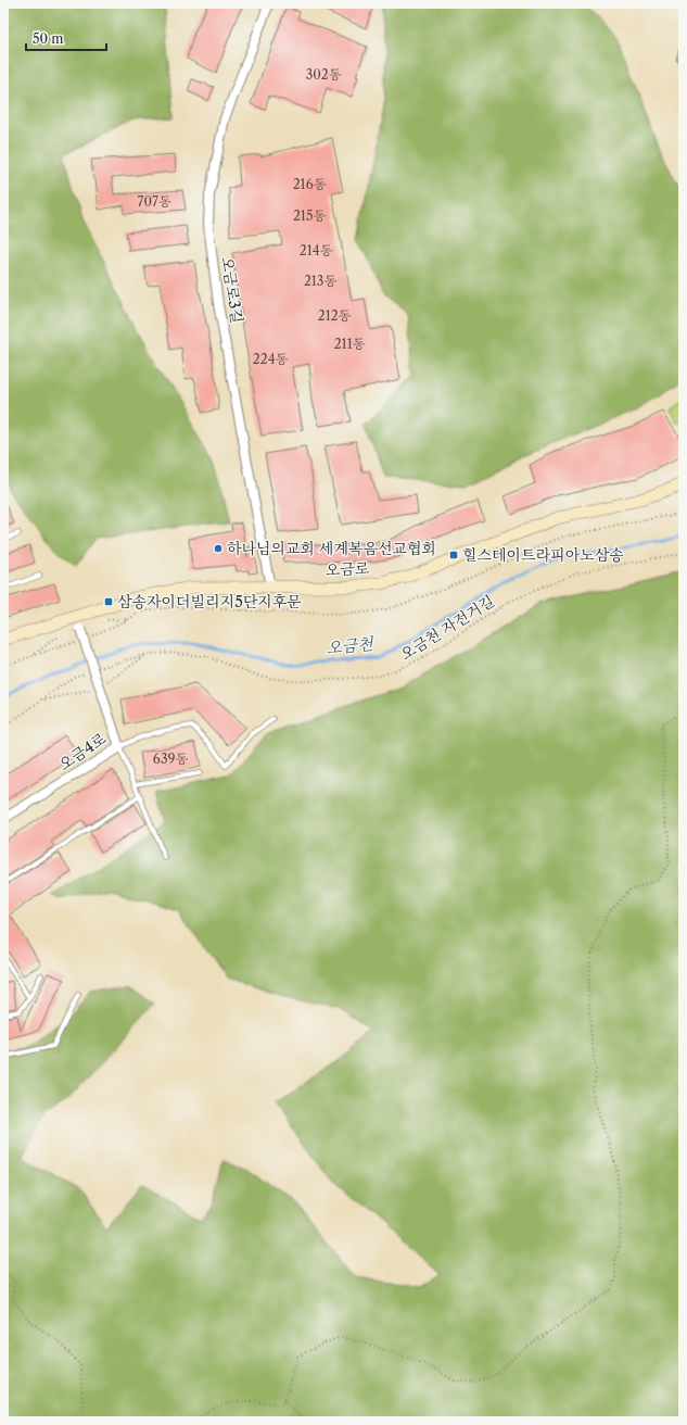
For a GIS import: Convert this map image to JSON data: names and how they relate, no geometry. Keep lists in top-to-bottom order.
{
  "streets": {
    "street": ["오금로3길", "오금로", "오금4로"],
    "path": ["오금천 자전거길"]
  },
  "crossings": [
    ["오금로3길", "오금로"],
    ["오금로", "오금4로"],
    ["오금천 자전거길", "오금4로"]
  ],
  "water": ["오금천"],
  "places": {
    "other": ["하나님의교회 세계복음선교협회"],
    "transit": ["힐스테이트라피아노삼송", "삼송자이더빌리지5단지후문"]
  },
  "house_numbers": [
    "302동",
    "216동",
    "707동",
    "215동",
    "214동",
    "213동",
    "212동",
    "211동",
    "224동",
    "639동"
  ],
  "scale_bar": "50 m"
}
